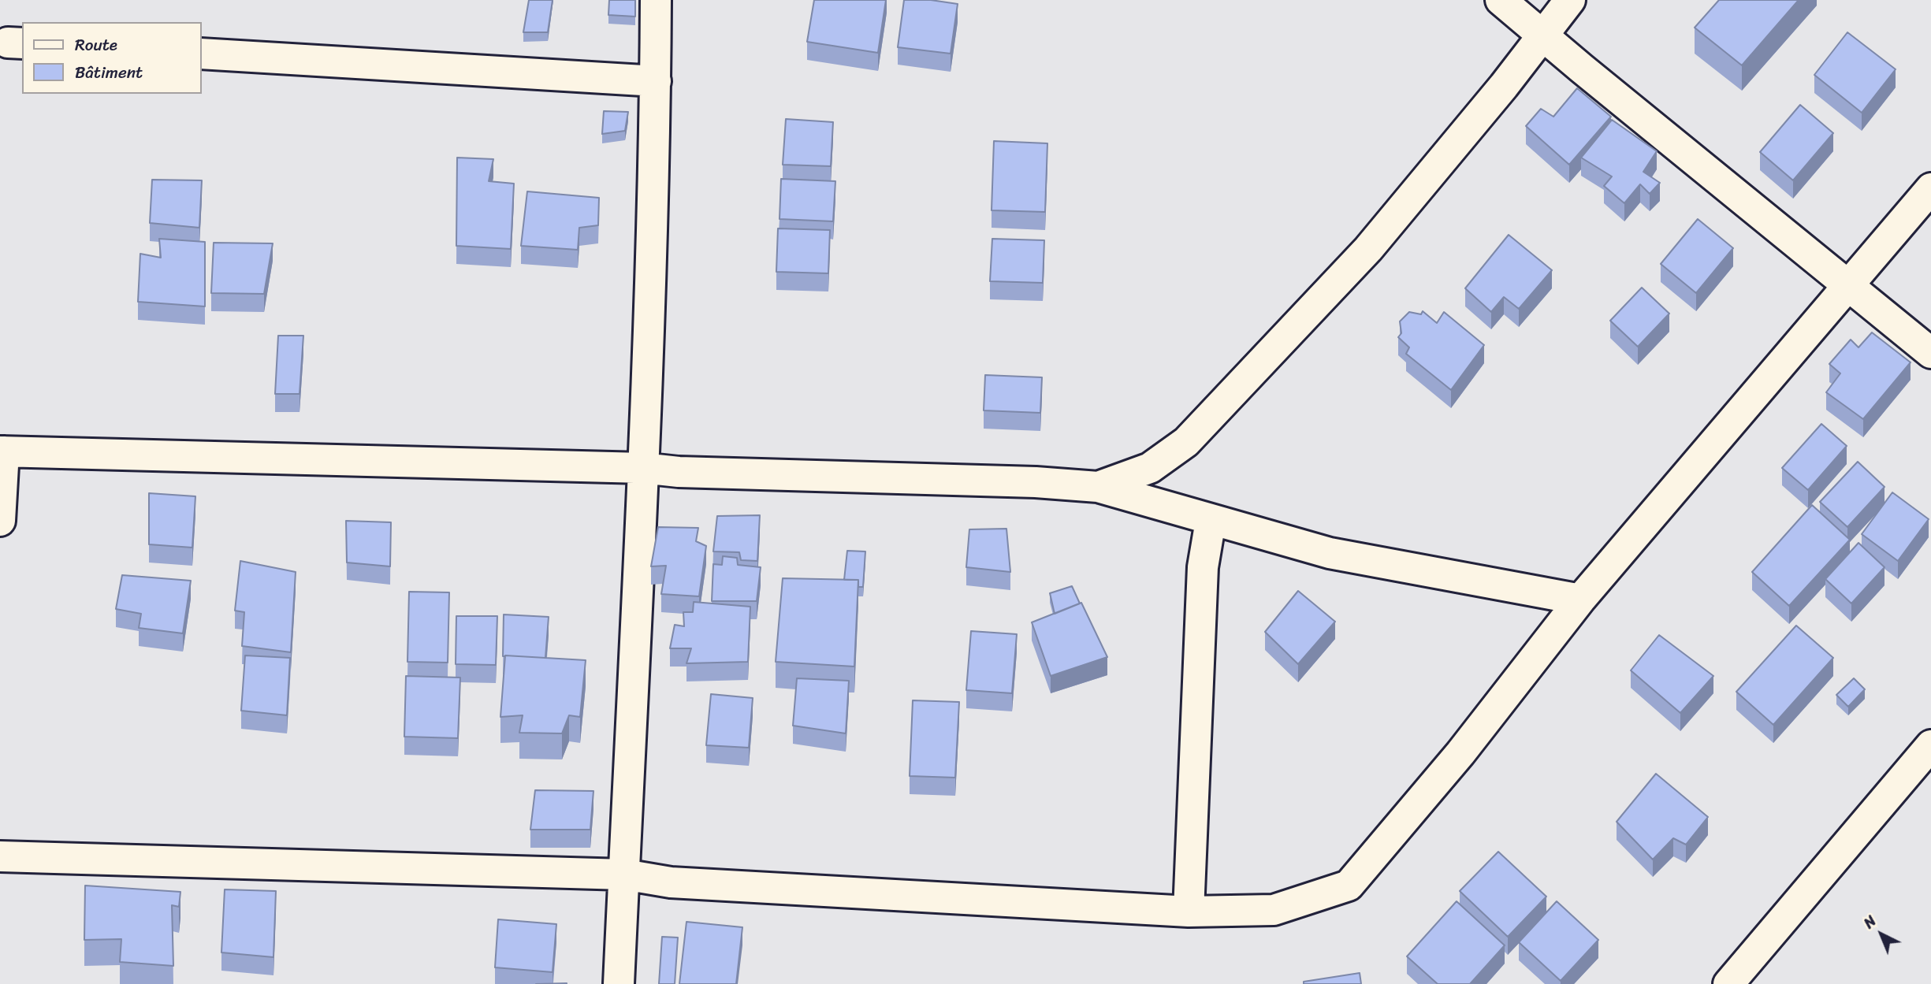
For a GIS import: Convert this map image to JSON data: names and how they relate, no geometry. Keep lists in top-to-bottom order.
{
  "legend": ["Route", "Bâtiment"],
  "north": "top left"
}
